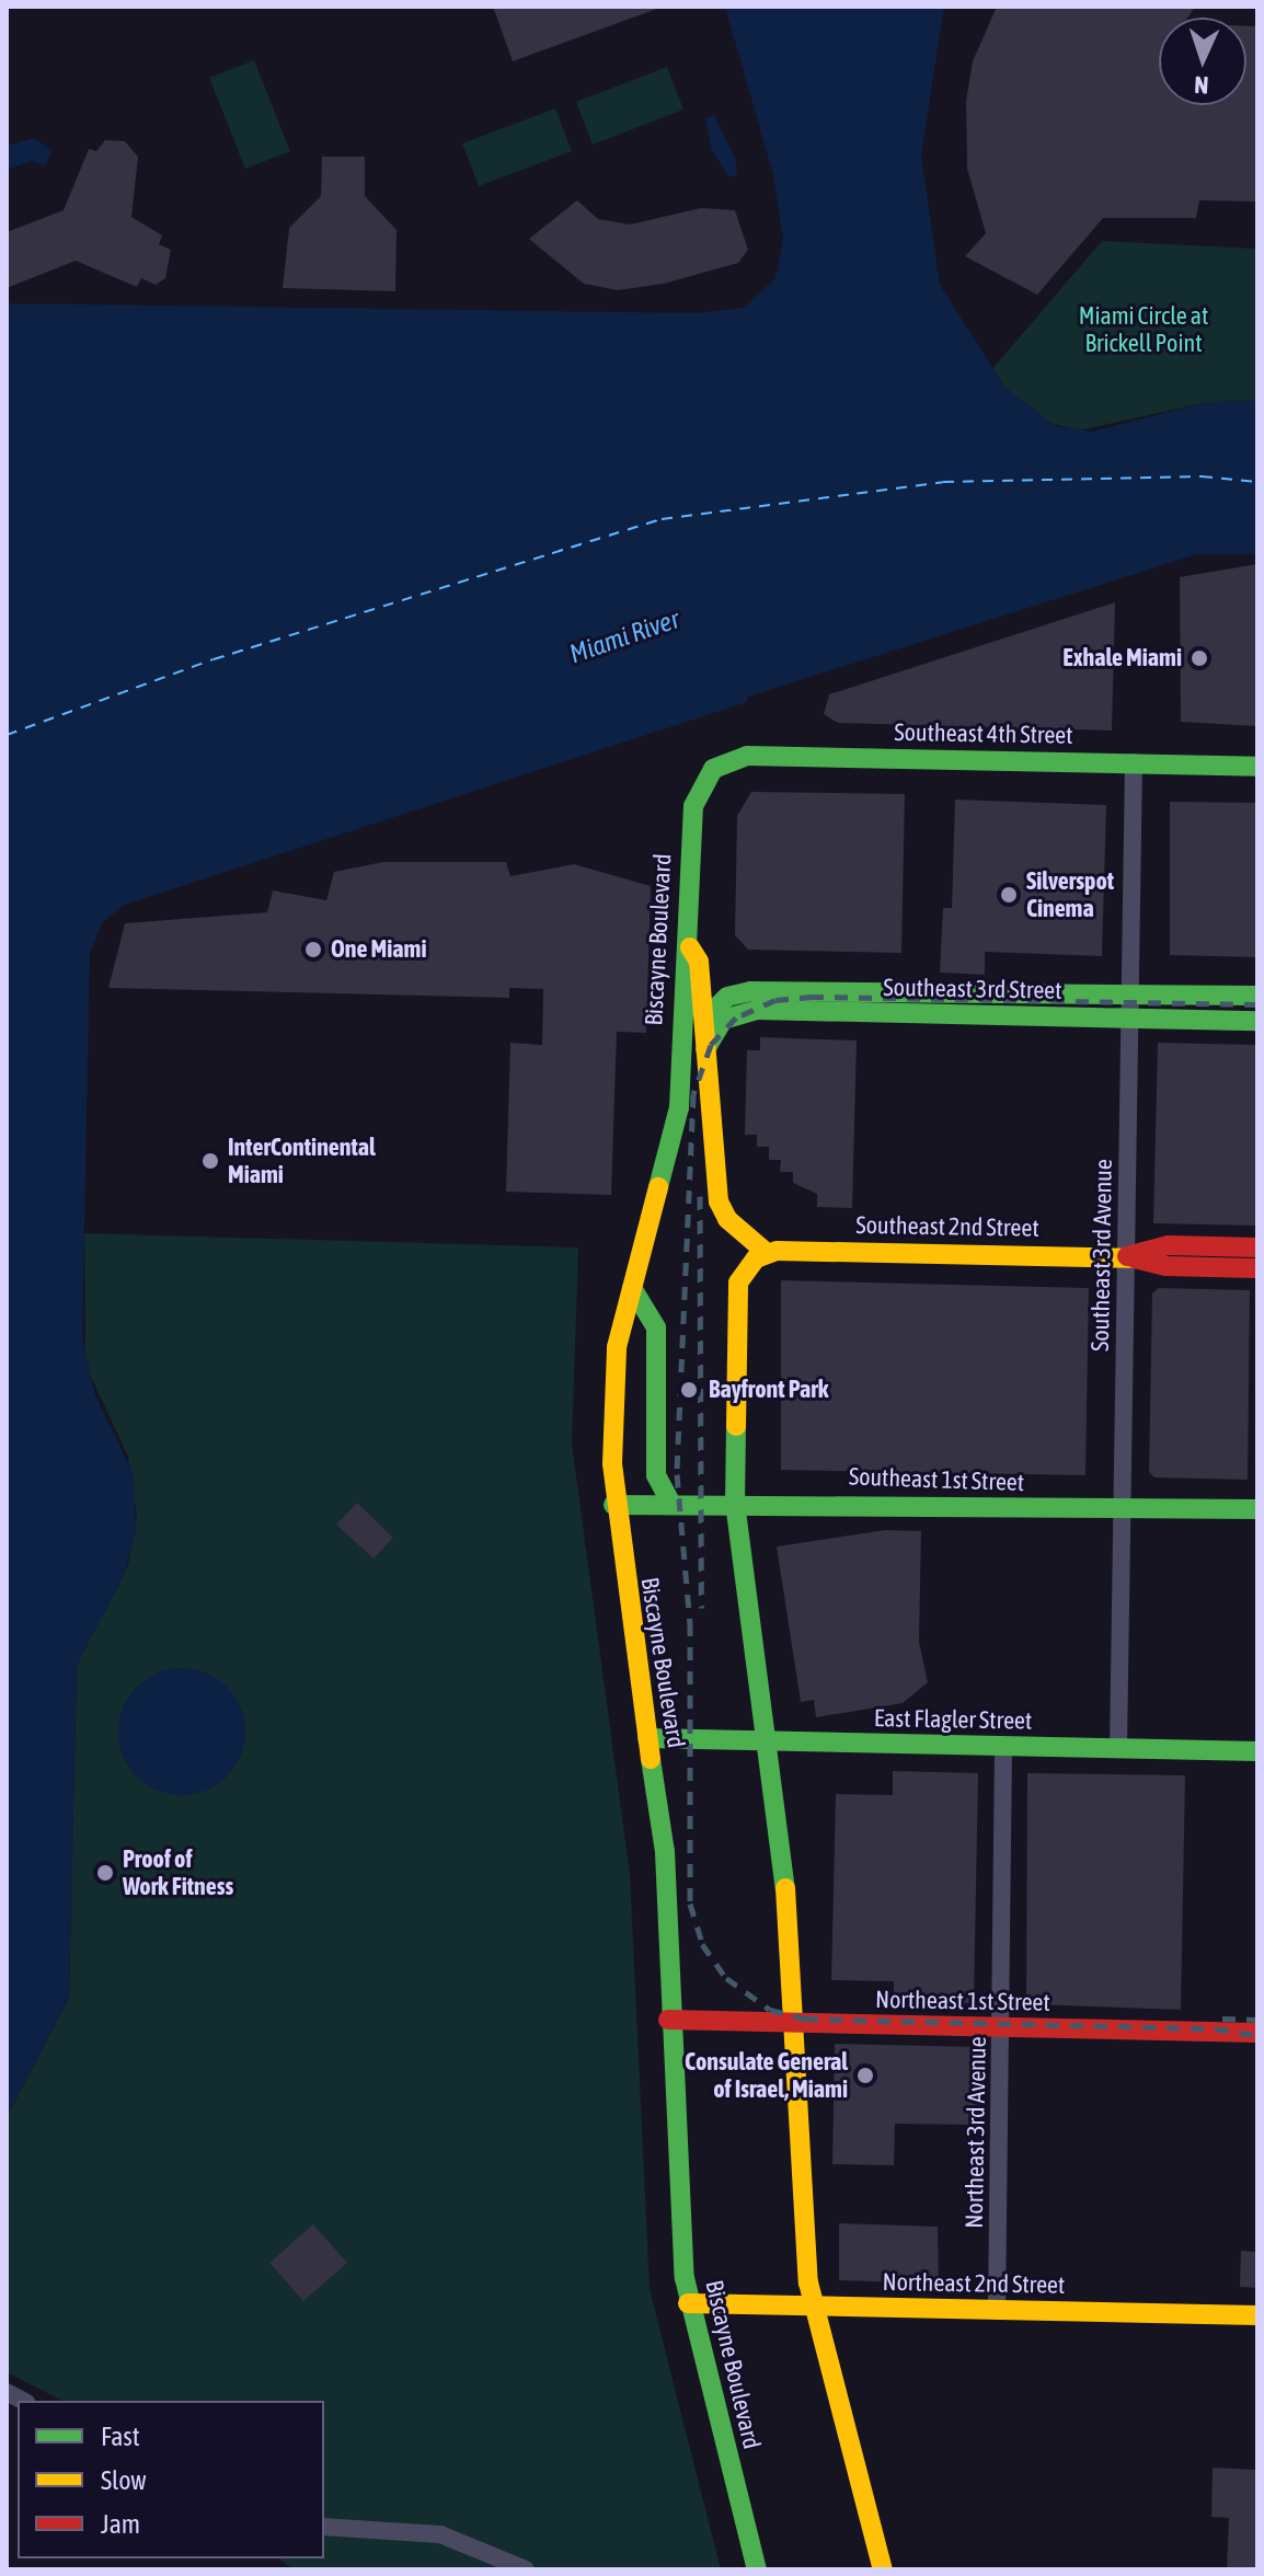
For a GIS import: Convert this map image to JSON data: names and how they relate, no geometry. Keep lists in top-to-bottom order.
{
  "streets": {
    "main road": [
      "Southeast 4th Street",
      "Biscayne Boulevard",
      "Southeast 3rd Street",
      "Southeast 2nd Street",
      "Southeast 1st Street",
      "East Flagler Street",
      "Northeast 1st Street",
      "Northeast 2nd Street"
    ],
    "street": ["Southeast 3rd Avenue", "Northeast 3rd Avenue"]
  },
  "crossings": [
    ["Southeast 4th Street", "Biscayne Boulevard"],
    ["Southeast 4th Street", "Southeast 3rd Avenue"],
    ["Biscayne Boulevard", "Southeast 1st Street"],
    ["Biscayne Boulevard", "East Flagler Street"],
    ["Biscayne Boulevard", "Northeast 1st Street"],
    ["Biscayne Boulevard", "Northeast 2nd Street"],
    ["Southeast 3rd Street", "Southeast 3rd Avenue"],
    ["Southeast 2nd Street", "Southeast 3rd Avenue"],
    ["Southeast 3rd Avenue", "Southeast 1st Street"],
    ["Southeast 3rd Avenue", "East Flagler Street"],
    ["East Flagler Street", "Northeast 3rd Avenue"],
    ["Northeast 1st Street", "Northeast 3rd Avenue"],
    ["Northeast 3rd Avenue", "Northeast 2nd Street"]
  ],
  "water": ["Miami River"],
  "parks": ["Miami Circle at Brickell Point"],
  "places": [
    "Exhale Miami",
    "Silverspot Cinema",
    "One Miami",
    "InterContinental Miami",
    "Bayfront Park",
    "Proof of Work Fitness",
    "Consulate General of Israel, Miami"
  ],
  "legend": ["Fast", "Slow", "Jam"],
  "north": "bottom"
}
